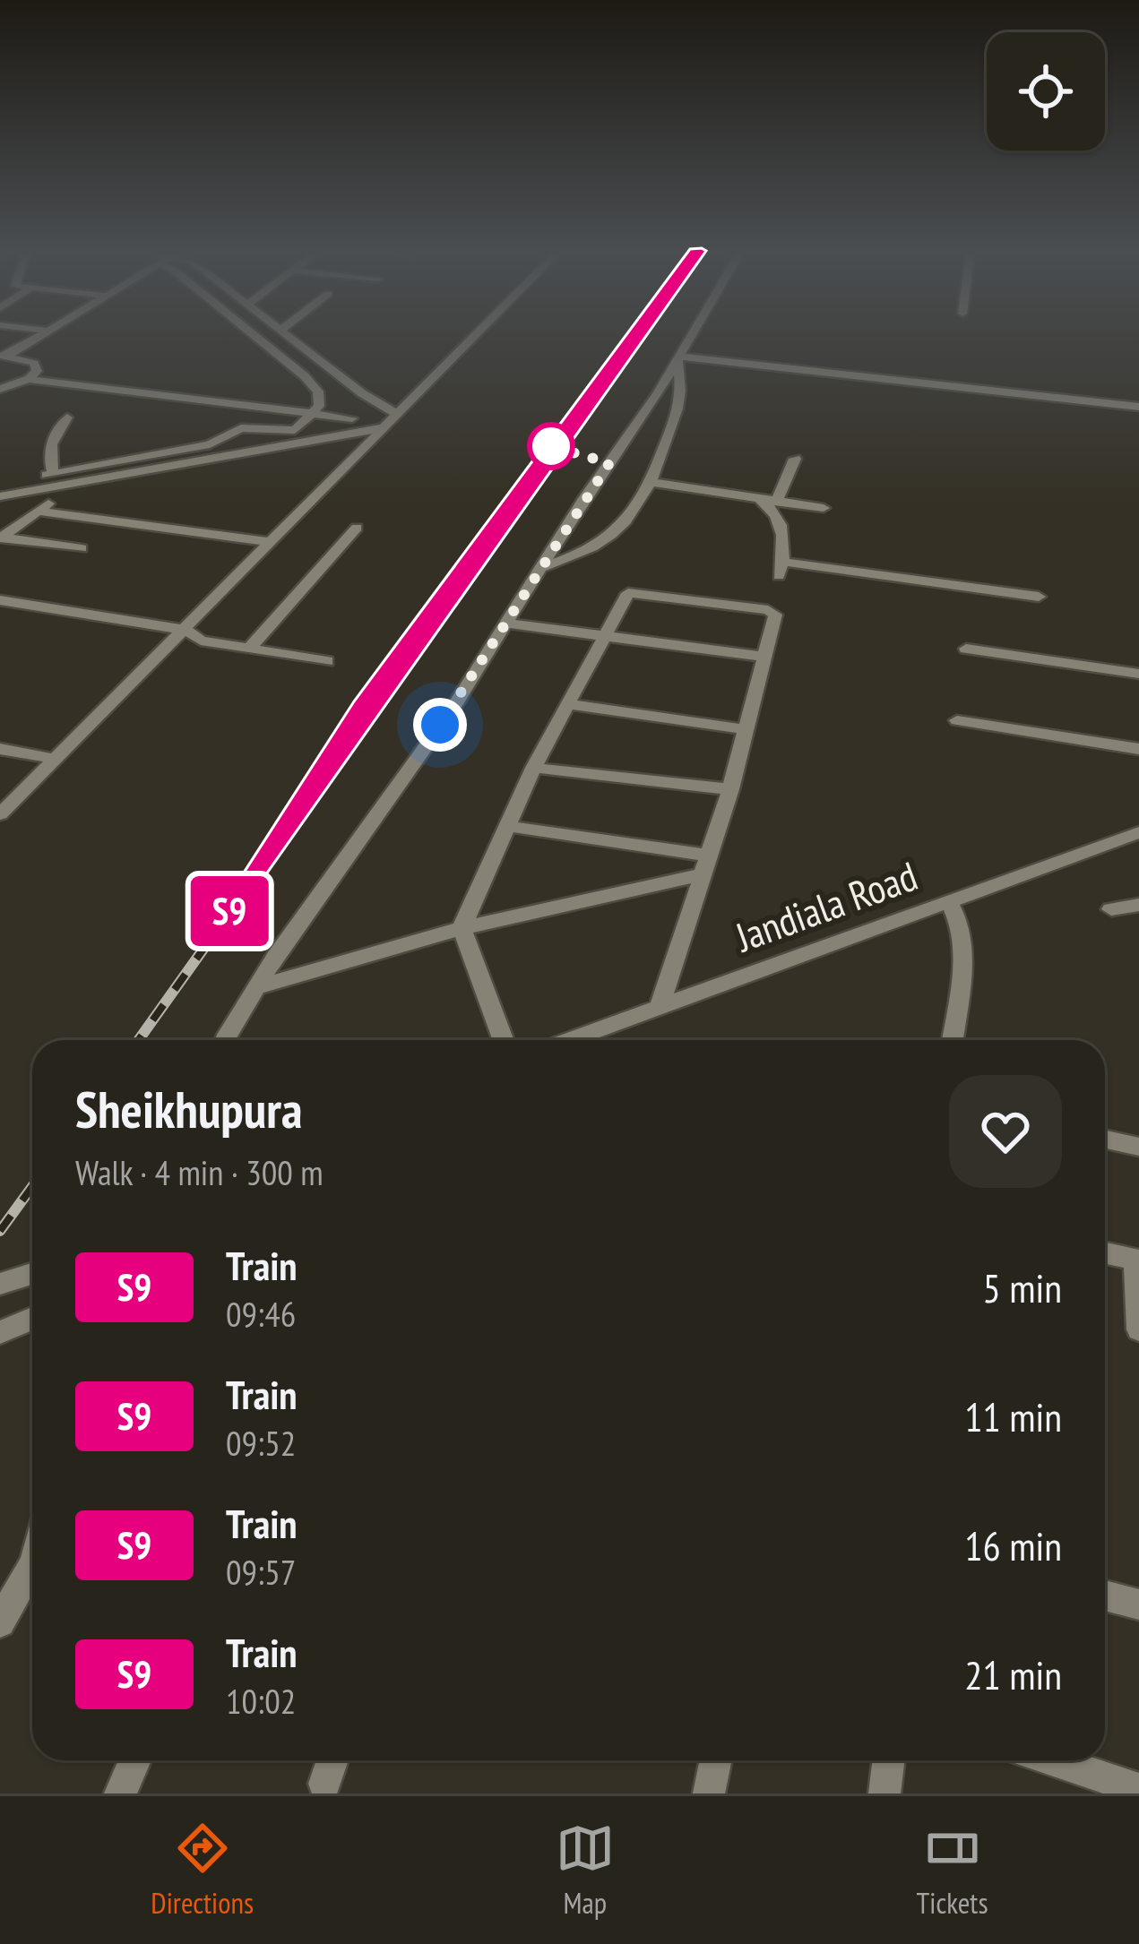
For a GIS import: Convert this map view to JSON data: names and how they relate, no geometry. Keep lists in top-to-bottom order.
{
  "streets": {
    "street": ["Jandiala Road"]
  },
  "page": {
    "on_map": "S9",
    "heading": ["Sheikhupura", "Walk · 4 min · 300 m"],
    "list": [
      {
        "mark": "S9",
        "name": "Train",
        "note": "09:46",
        "value": "5 min"
      },
      {
        "mark": "S9",
        "name": "Train",
        "note": "09:52",
        "value": "11 min"
      },
      {
        "mark": "S9",
        "name": "Train",
        "note": "09:57",
        "value": "16 min"
      },
      {
        "mark": "S9",
        "name": "Train",
        "note": "10:02",
        "value": "21 min"
      }
    ],
    "tabs": ["Directions", "Map", "Tickets"]
  }
}
